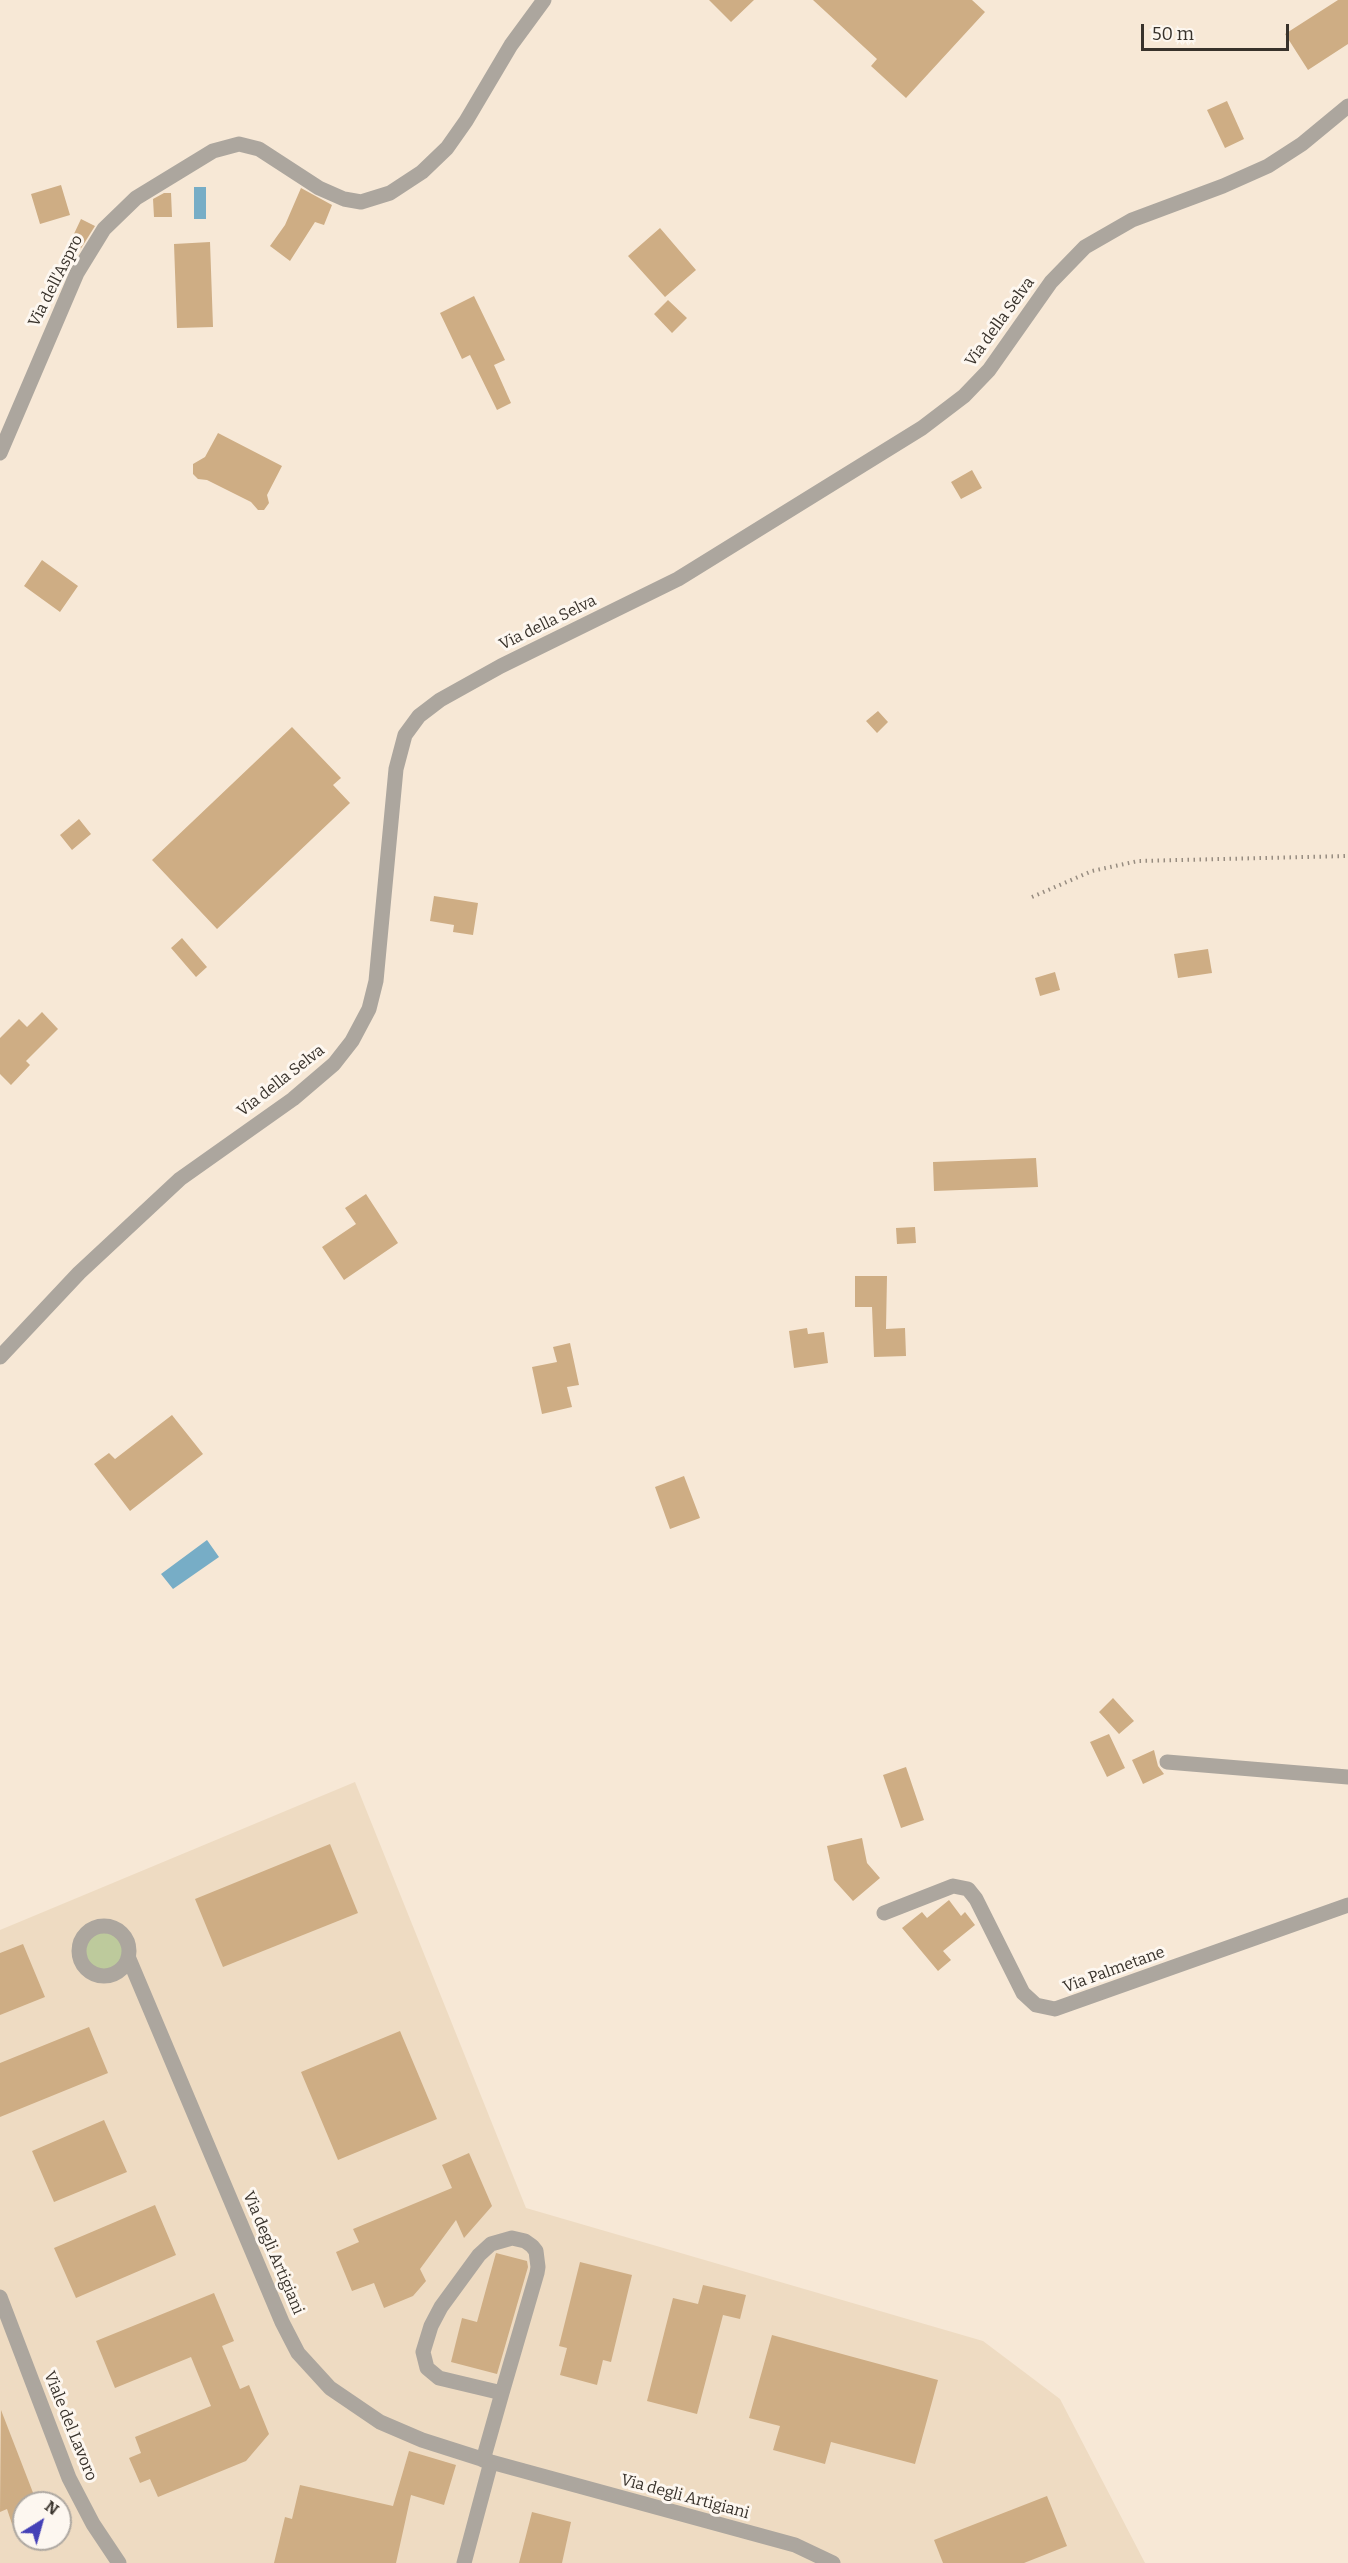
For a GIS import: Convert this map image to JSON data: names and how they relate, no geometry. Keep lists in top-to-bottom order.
{
  "streets": {
    "street": [
      "Via dell'Aspro",
      "Via della Selva",
      "Via Palmetane",
      "Via degli Artigiani",
      "Viale del Lavoro"
    ]
  },
  "scale_bar": "50 m",
  "north": "top right"
}
